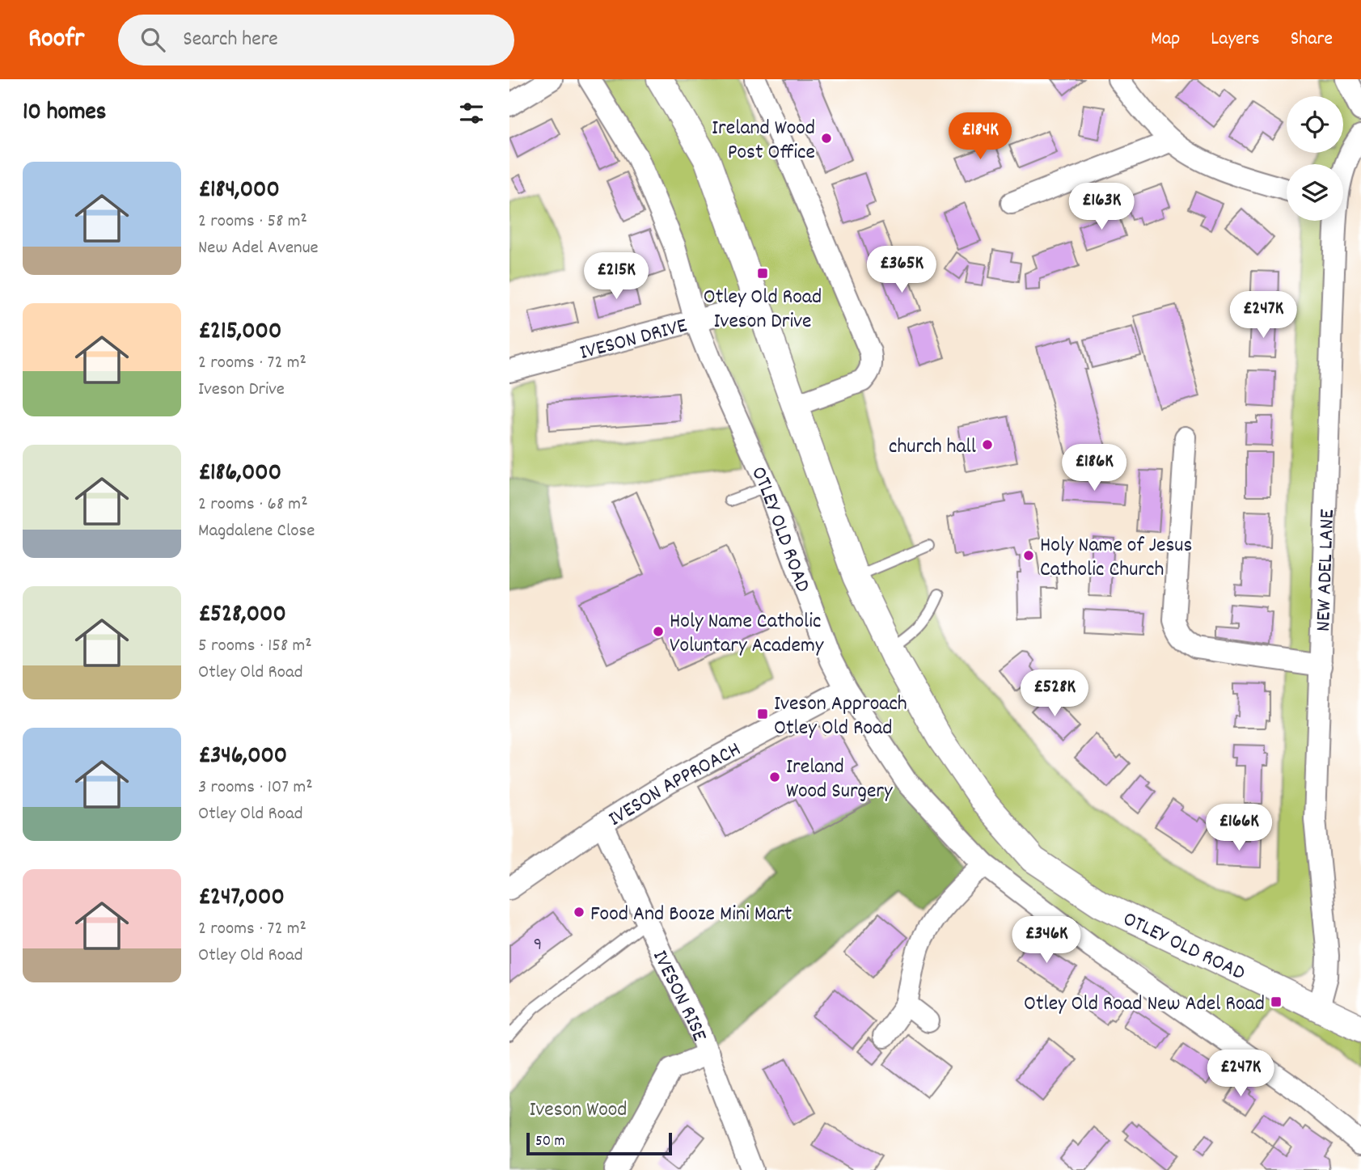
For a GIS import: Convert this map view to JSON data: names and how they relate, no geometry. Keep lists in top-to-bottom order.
{
  "streets": {
    "street": [
      "IVESON DRIVE",
      "OTLEY OLD ROAD",
      "NEW ADEL LANE",
      "IVESON APPROACH",
      "IVESON RISE"
    ]
  },
  "crossings": [
    ["IVESON DRIVE", "OTLEY OLD ROAD"],
    ["OTLEY OLD ROAD", "NEW ADEL LANE"],
    ["OTLEY OLD ROAD", "IVESON APPROACH"],
    ["IVESON APPROACH", "IVESON RISE"]
  ],
  "parks": ["Iveson Wood"],
  "places": {
    "other": [
      "Ireland Wood Post Office",
      "church hall",
      "Holy Name of Jesus Catholic Church",
      "Holy Name Catholic Voluntary Academy",
      "Ireland Wood Surgery",
      "Food And Booze Mini Mart"
    ],
    "transit": ["Otley Old Road Iveson Drive", "Iveson Approach Otley Old Road", "Otley Old Road New Adel Road"]
  },
  "house_numbers": ["9"],
  "scale_bar": "50 m",
  "page": {
    "header": "Roofr",
    "search": "Search here",
    "nav": ["Map", "Layers", "Share"],
    "heading": "10 homes",
    "price": [
      "£184K",
      "£163K",
      "£365K",
      "£215K",
      "£247K",
      "£186K",
      "£528K",
      "£166K",
      "£346K",
      "£247K"
    ],
    "list": [
      {
        "name": "£184,000",
        "note": "2 rooms · 58 m² · New Adel Avenue"
      },
      {
        "name": "£215,000",
        "note": "2 rooms · 72 m² · Iveson Drive"
      },
      {
        "name": "£186,000",
        "note": "2 rooms · 68 m² · Magdalene Close"
      },
      {
        "name": "£528,000",
        "note": "5 rooms · 158 m² · Otley Old Road"
      },
      {
        "name": "£346,000",
        "note": "3 rooms · 107 m² · Otley Old Road"
      },
      {
        "name": "£247,000",
        "note": "2 rooms · 72 m² · Otley Old Road"
      }
    ],
    "scale": "50 m"
  }
}
